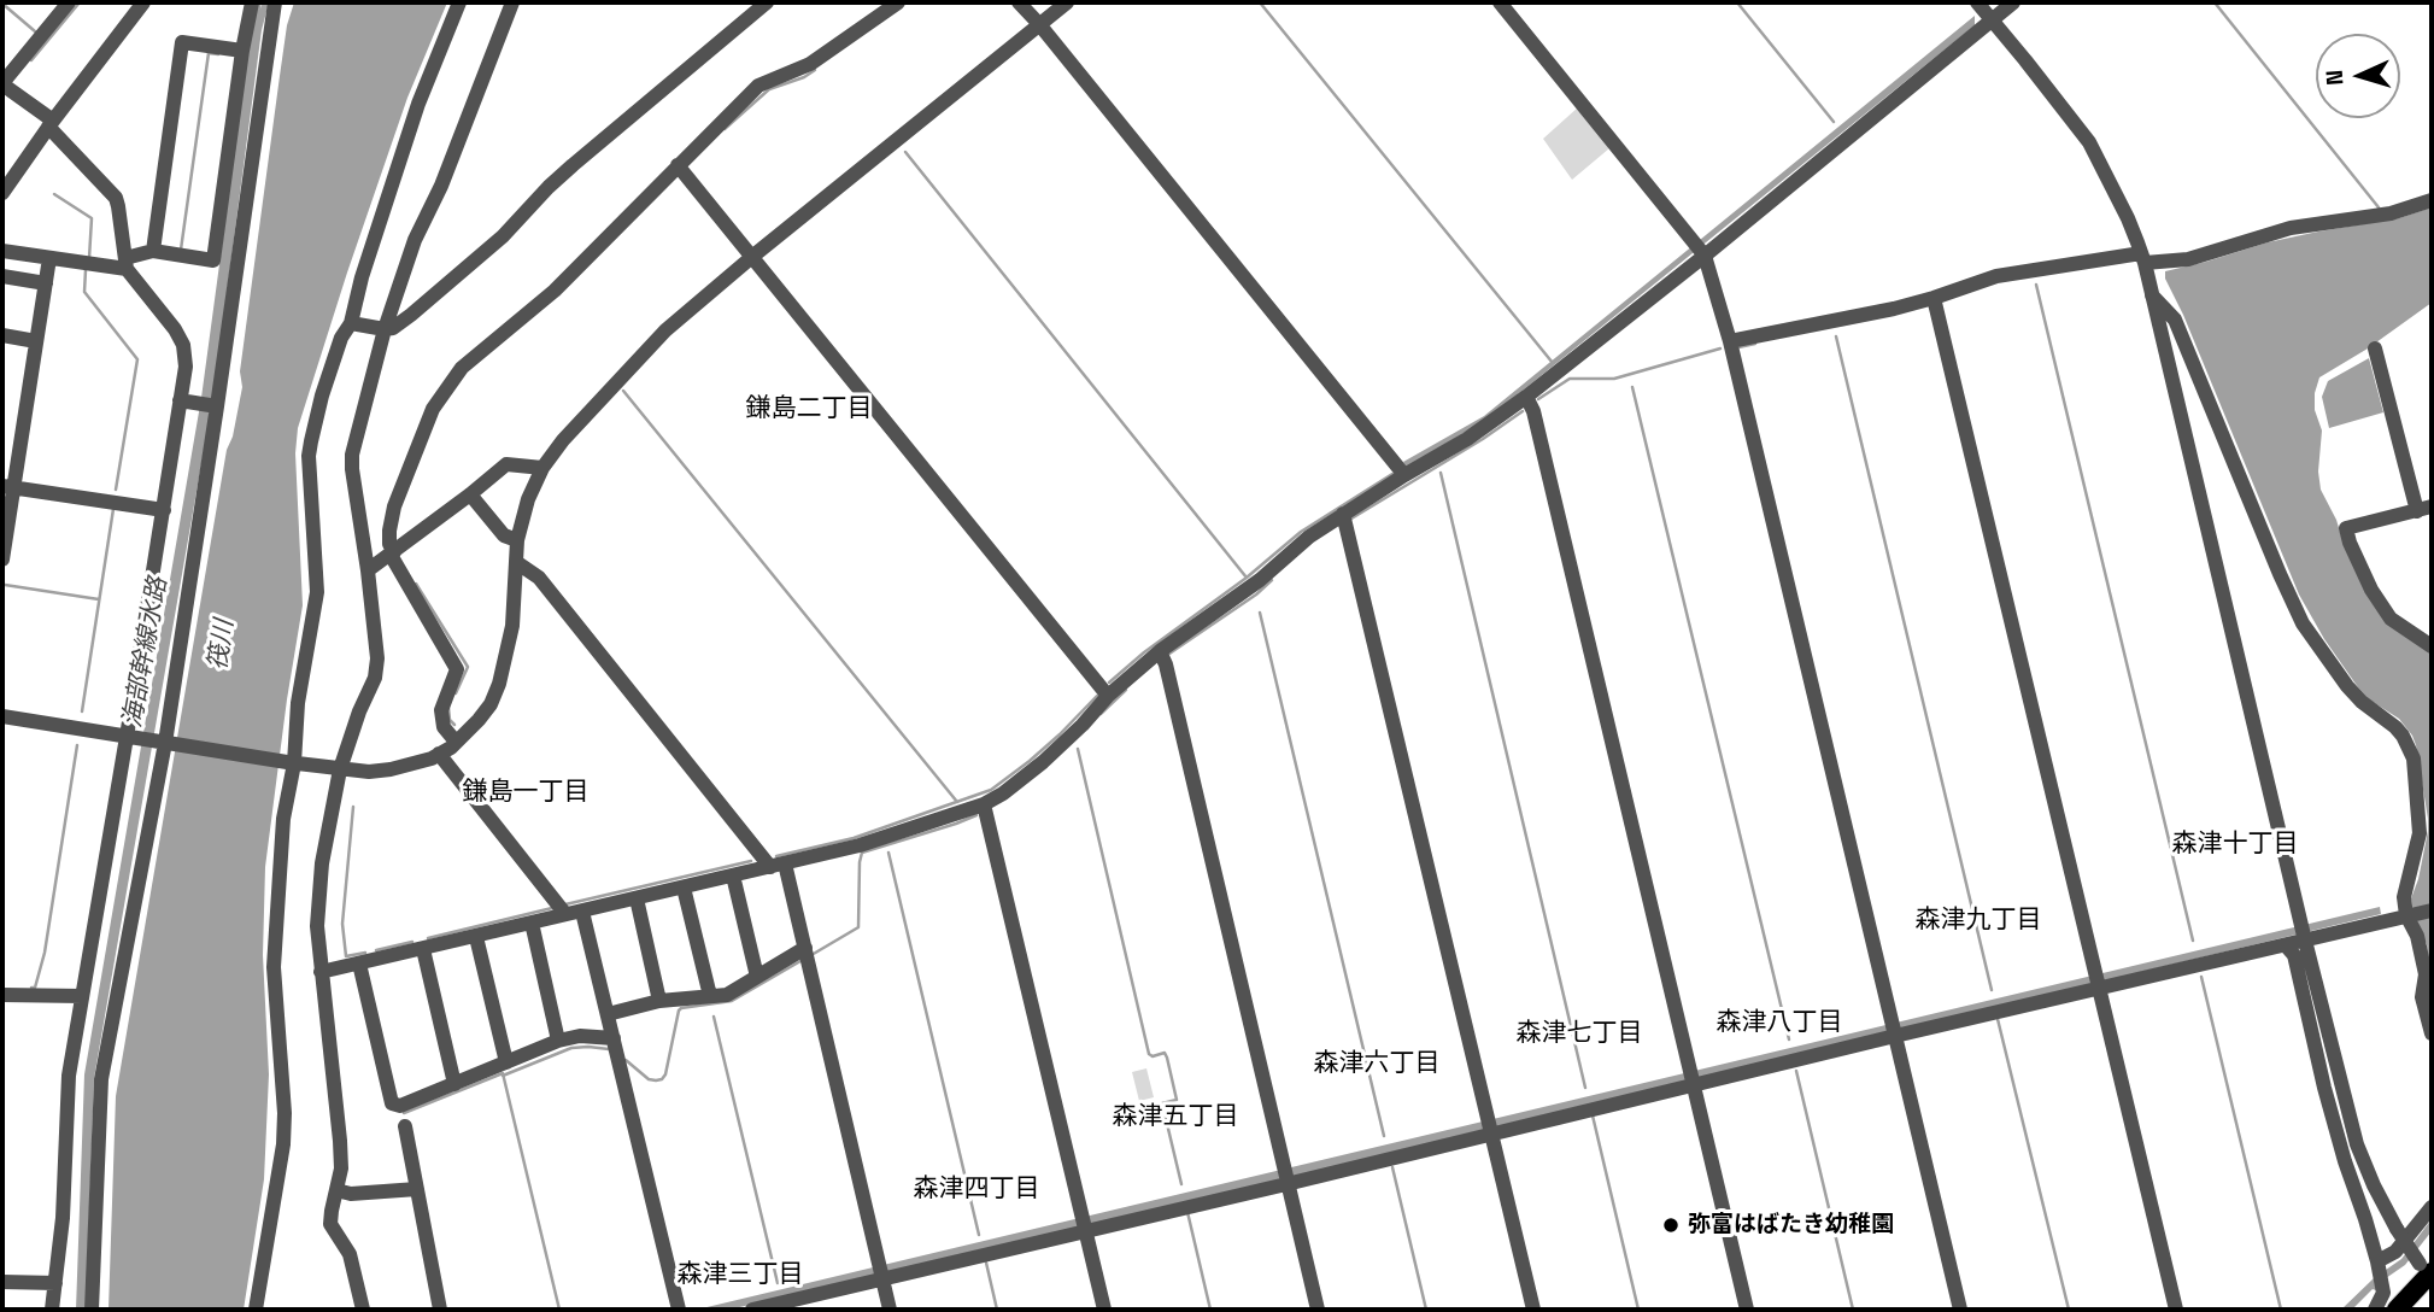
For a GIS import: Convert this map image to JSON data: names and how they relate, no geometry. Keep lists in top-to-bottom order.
{
  "districts": [
    "鎌島二丁目",
    "鎌島一丁目",
    "森津十丁目",
    "森津九丁目",
    "森津八丁目",
    "森津七丁目",
    "森津六丁目",
    "森津五丁目",
    "森津四丁目",
    "森津三丁目"
  ],
  "water": ["筏川", "海部幹線水路"],
  "places": ["弥富はばたき幼稚園"],
  "north": "left"
}
